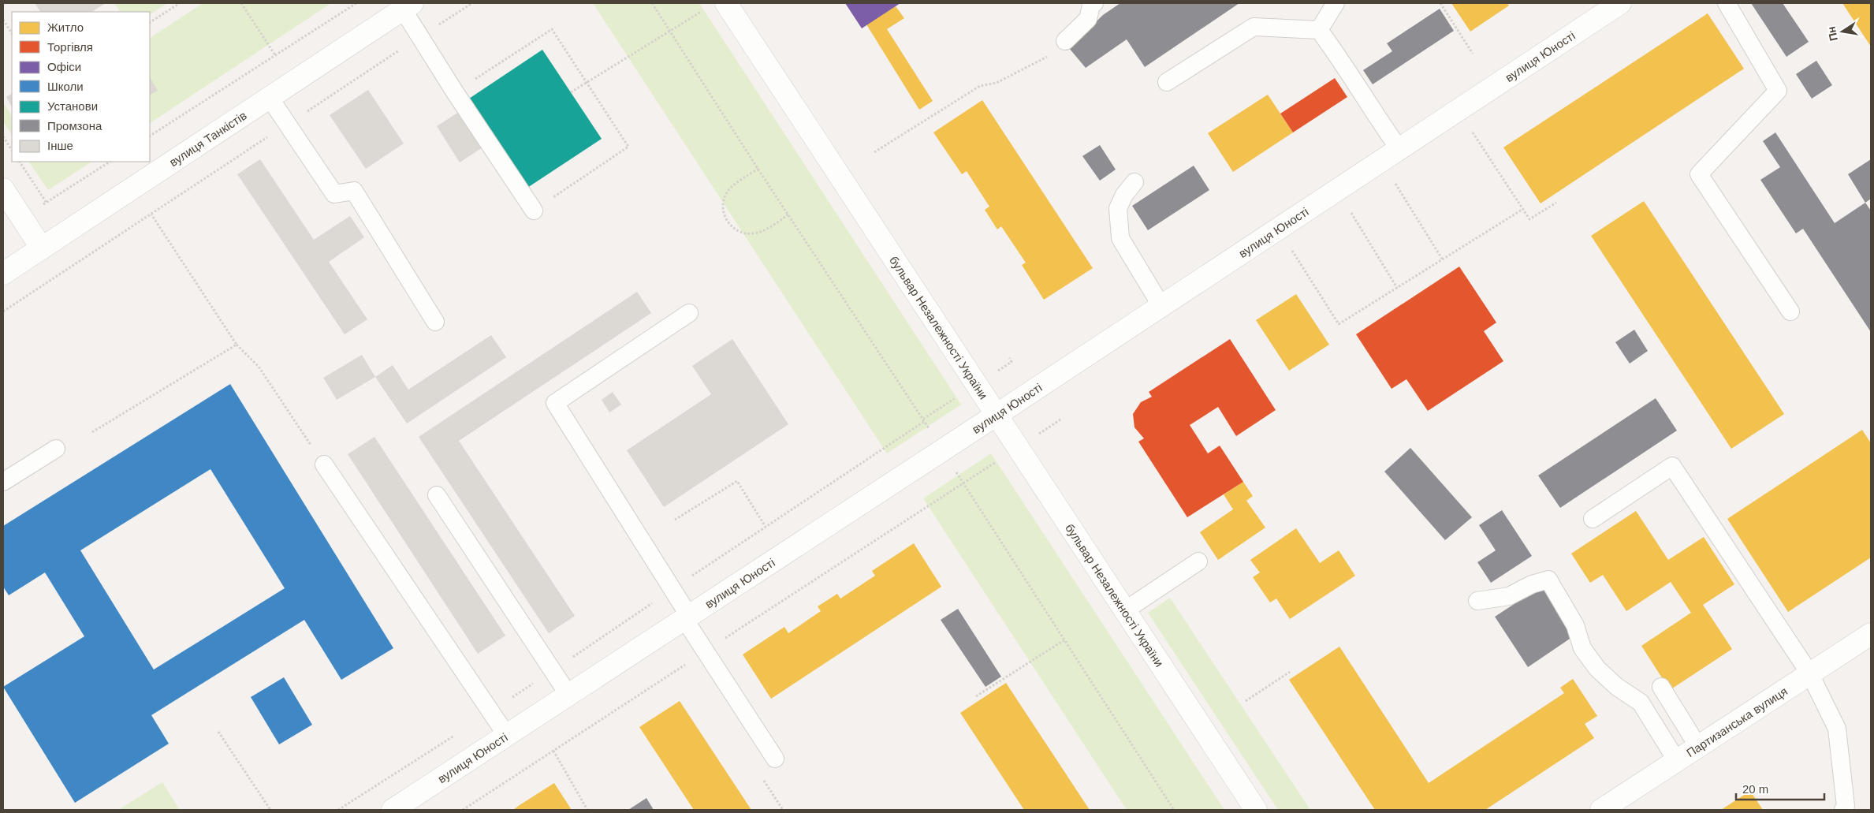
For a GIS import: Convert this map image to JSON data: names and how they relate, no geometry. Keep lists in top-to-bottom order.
{
  "streets": {
    "street": [
      "вулиця Юності",
      "вулиця Танкістів",
      "бульвар Незалежності України",
      "Партизанська вулиця"
    ]
  },
  "crossings": [
    ["вулиця Юності", "бульвар Незалежності України"]
  ],
  "legend": [
    "Житло",
    "Торгівля",
    "Офіси",
    "Школи",
    "Установи",
    "Промзона",
    "Інше"
  ],
  "scale_bar": "20 m",
  "north": "left"
}
